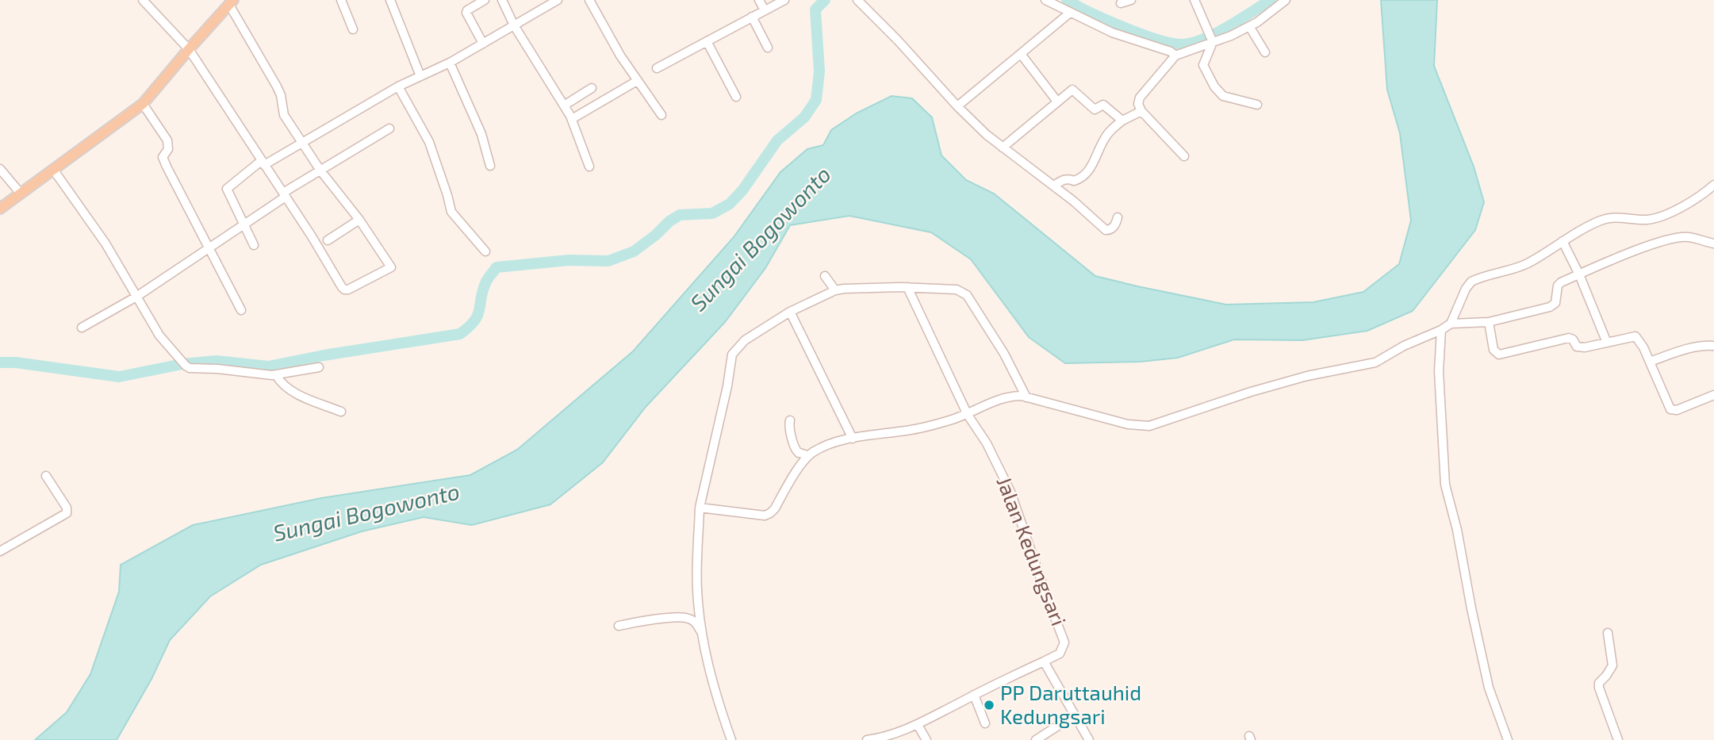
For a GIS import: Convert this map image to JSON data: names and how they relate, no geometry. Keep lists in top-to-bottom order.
{
  "streets": {
    "street": ["Jalan Kedungsari"]
  },
  "water": ["Sungai Bogowonto"],
  "places": ["PP Daruttauhid Kedungsari"]
}
